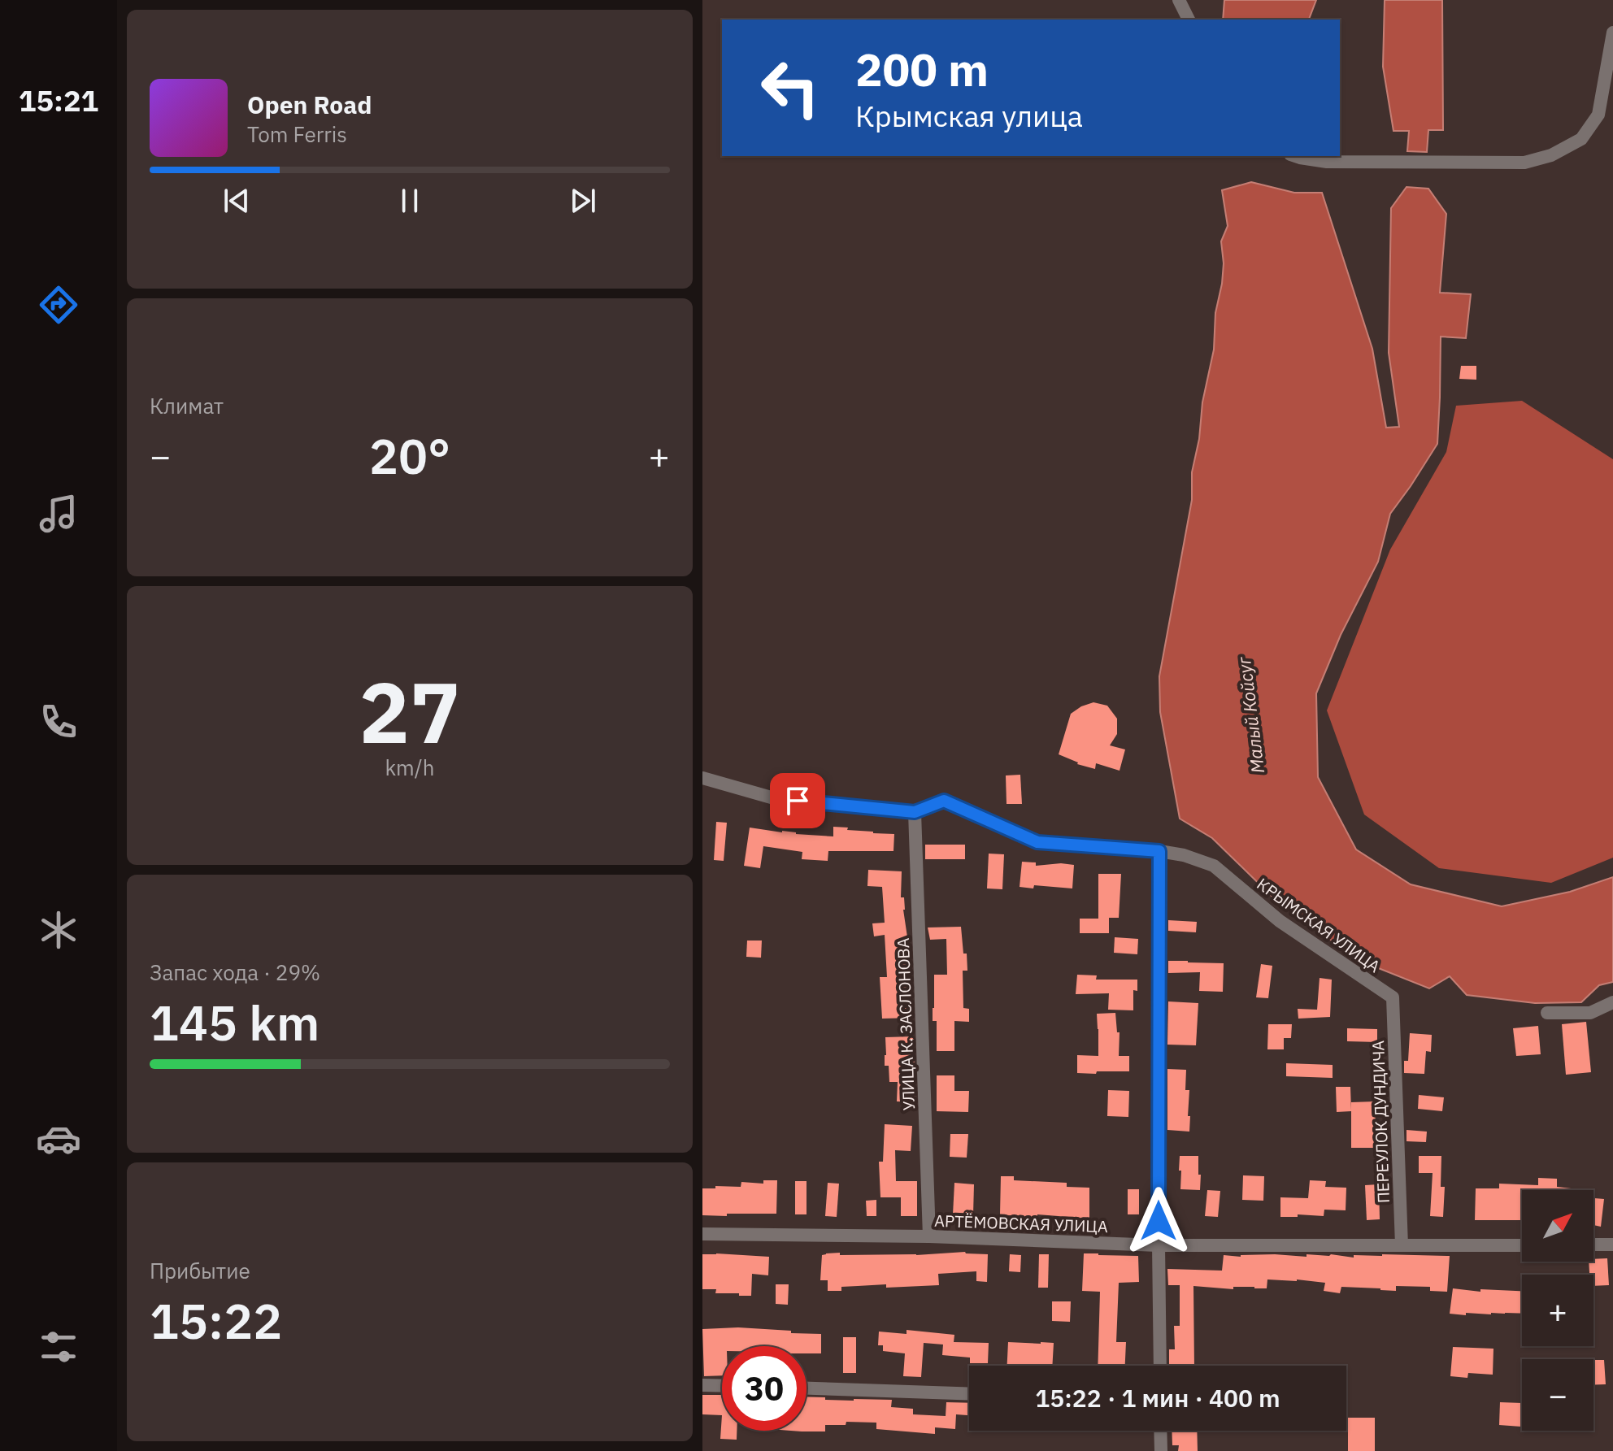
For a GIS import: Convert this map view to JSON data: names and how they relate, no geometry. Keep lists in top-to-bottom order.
{
  "streets": {
    "street": [
      "КРЫМСКАЯ УЛИЦА",
      "УЛИЦА К. ЗАСЛОНОВА",
      "ПЕРЕУЛОК ДУНДИЧА",
      "АРТЁМОВСКАЯ УЛИЦА"
    ]
  },
  "crossings": [
    ["КРЫМСКАЯ УЛИЦА", "УЛИЦА К. ЗАСЛОНОВА"],
    ["КРЫМСКАЯ УЛИЦА", "ПЕРЕУЛОК ДУНДИЧА"],
    ["УЛИЦА К. ЗАСЛОНОВА", "АРТЁМОВСКАЯ УЛИЦА"],
    ["ПЕРЕУЛОК ДУНДИЧА", "АРТЁМОВСКАЯ УЛИЦА"]
  ],
  "water": ["Малый Койсуг"],
  "north": "top right",
  "page": {
    "tabs": "15:21",
    "turn": ["200 m", "Крымская улица"],
    "song": ["Open Road", "Tom Ferris"],
    "tile": [
      "Климат",
      ["27", "km/h"],
      ["Запас хода · 29%", "145 km"],
      ["Прибытие", "15:22"]
    ],
    "heat": ["−", "20°", "+"],
    "map_buttons": ["+", "−"],
    "limit": "30",
    "trip": "15:22 · 1 мин · 400 m"
  }
}
